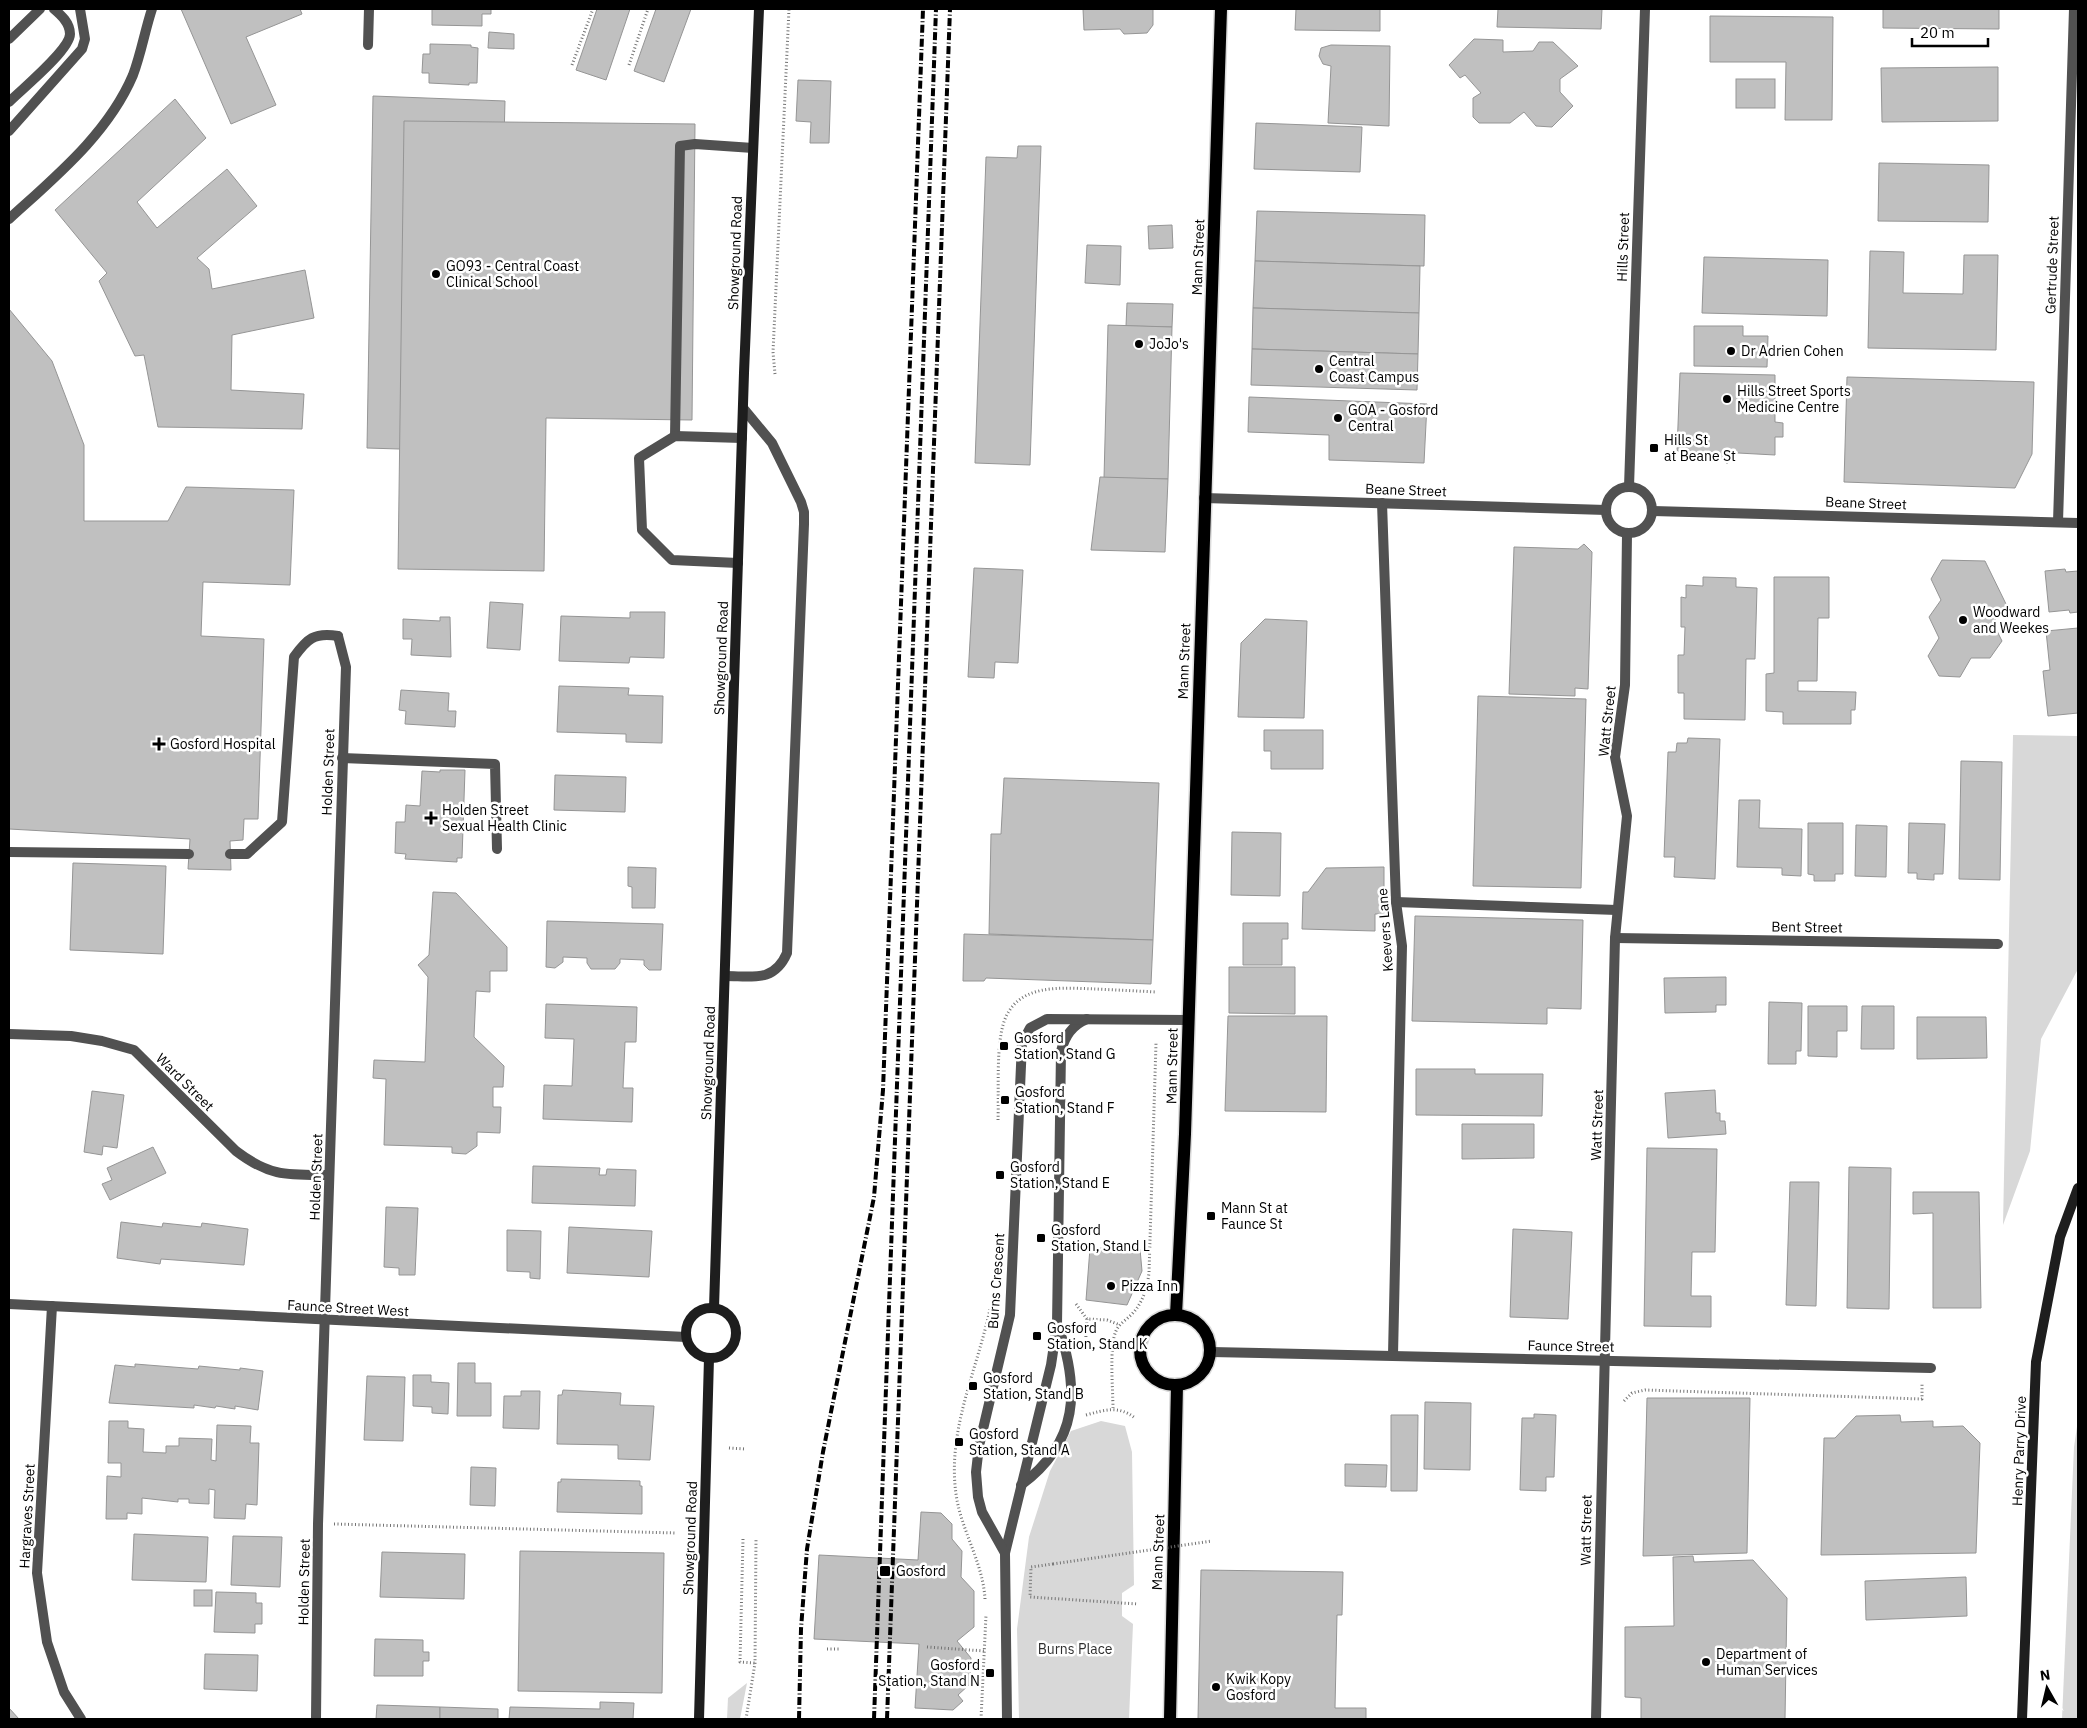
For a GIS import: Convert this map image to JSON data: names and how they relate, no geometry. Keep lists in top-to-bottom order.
{
  "streets": {
    "main road": ["Mann Street"],
    "street": [
      "Hills Street",
      "Showground Road",
      "Gertrude Street",
      "Beane Street",
      "Watt Street",
      "Holden Street",
      "Bent Street",
      "Keevers Lane",
      "Ward Street",
      "Burns Crescent",
      "Faunce Street West",
      "Faunce Street",
      "Henry Parry Drive",
      "Hargraves Street"
    ]
  },
  "crossings": [
    ["Hills Street", "Beane Street"],
    ["Hills Street", "Watt Street"],
    ["Showground Road", "Faunce Street West"],
    ["Mann Street", "Beane Street"],
    ["Mann Street", "Burns Crescent"],
    ["Mann Street", "Faunce Street"],
    ["Gertrude Street", "Beane Street"],
    ["Beane Street", "Watt Street"],
    ["Beane Street", "Keevers Lane"],
    ["Watt Street", "Bent Street"],
    ["Watt Street", "Faunce Street"],
    ["Holden Street", "Ward Street"],
    ["Holden Street", "Faunce Street West"],
    ["Keevers Lane", "Faunce Street"],
    ["Faunce Street West", "Hargraves Street"]
  ],
  "parks": ["Burns Place"],
  "places": {
    "other": [
      "GO93 - Central Coast Clinical School",
      "JoJo's",
      "Dr Adrien Cohen",
      "Central Coast Campus",
      "Hills Street Sports Medicine Centre",
      "GOA - Gosford Central",
      "Woodward and Weekes",
      "Pizza Inn",
      "Department of Human Services",
      "Kwik Kopy Gosford"
    ],
    "transit": [
      "Hills St at Beane St",
      "Gosford Station, Stand G",
      "Gosford Station, Stand F",
      "Gosford Station, Stand E",
      "Mann St at Faunce St",
      "Gosford Station, Stand L",
      "Gosford Station, Stand K",
      "Gosford Station, Stand B",
      "Gosford Station, Stand A",
      "Gosford",
      "Gosford Station, Stand N"
    ],
    "health": ["Gosford Hospital", "Holden Street Sexual Health Clinic"]
  },
  "scale_bar": "20 m",
  "north": "top"
}
